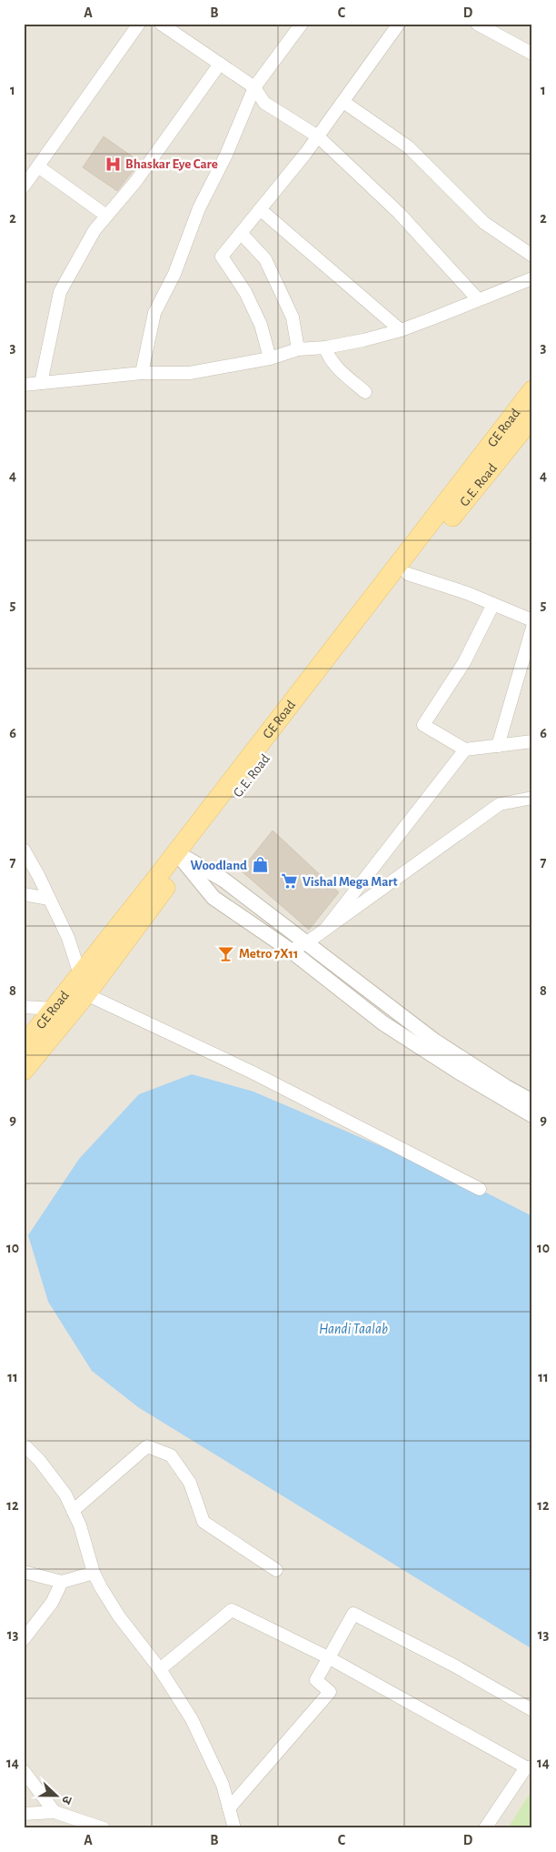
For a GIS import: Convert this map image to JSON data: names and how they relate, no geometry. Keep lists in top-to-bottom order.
{
  "streets": {
    "main road": ["GE Road", "G.E. Road"]
  },
  "crossings": [
    ["GE Road", "G.E. Road"]
  ],
  "water": ["Handi Taalab"],
  "places": {
    "hospital": ["Bhaskar Eye Care"],
    "shop": ["Woodland"],
    "supermarket": ["Vishal Mega Mart"],
    "bar": ["Metro 7X11"]
  },
  "north": "right",
  "grid": {
    "columns": [
      "A",
      "B",
      "C",
      "D"
    ],
    "rows": [
      "1",
      "2",
      "3",
      "4",
      "5",
      "6",
      "7",
      "8",
      "9",
      "10",
      "11",
      "12",
      "13",
      "14"
    ]
  }
}
